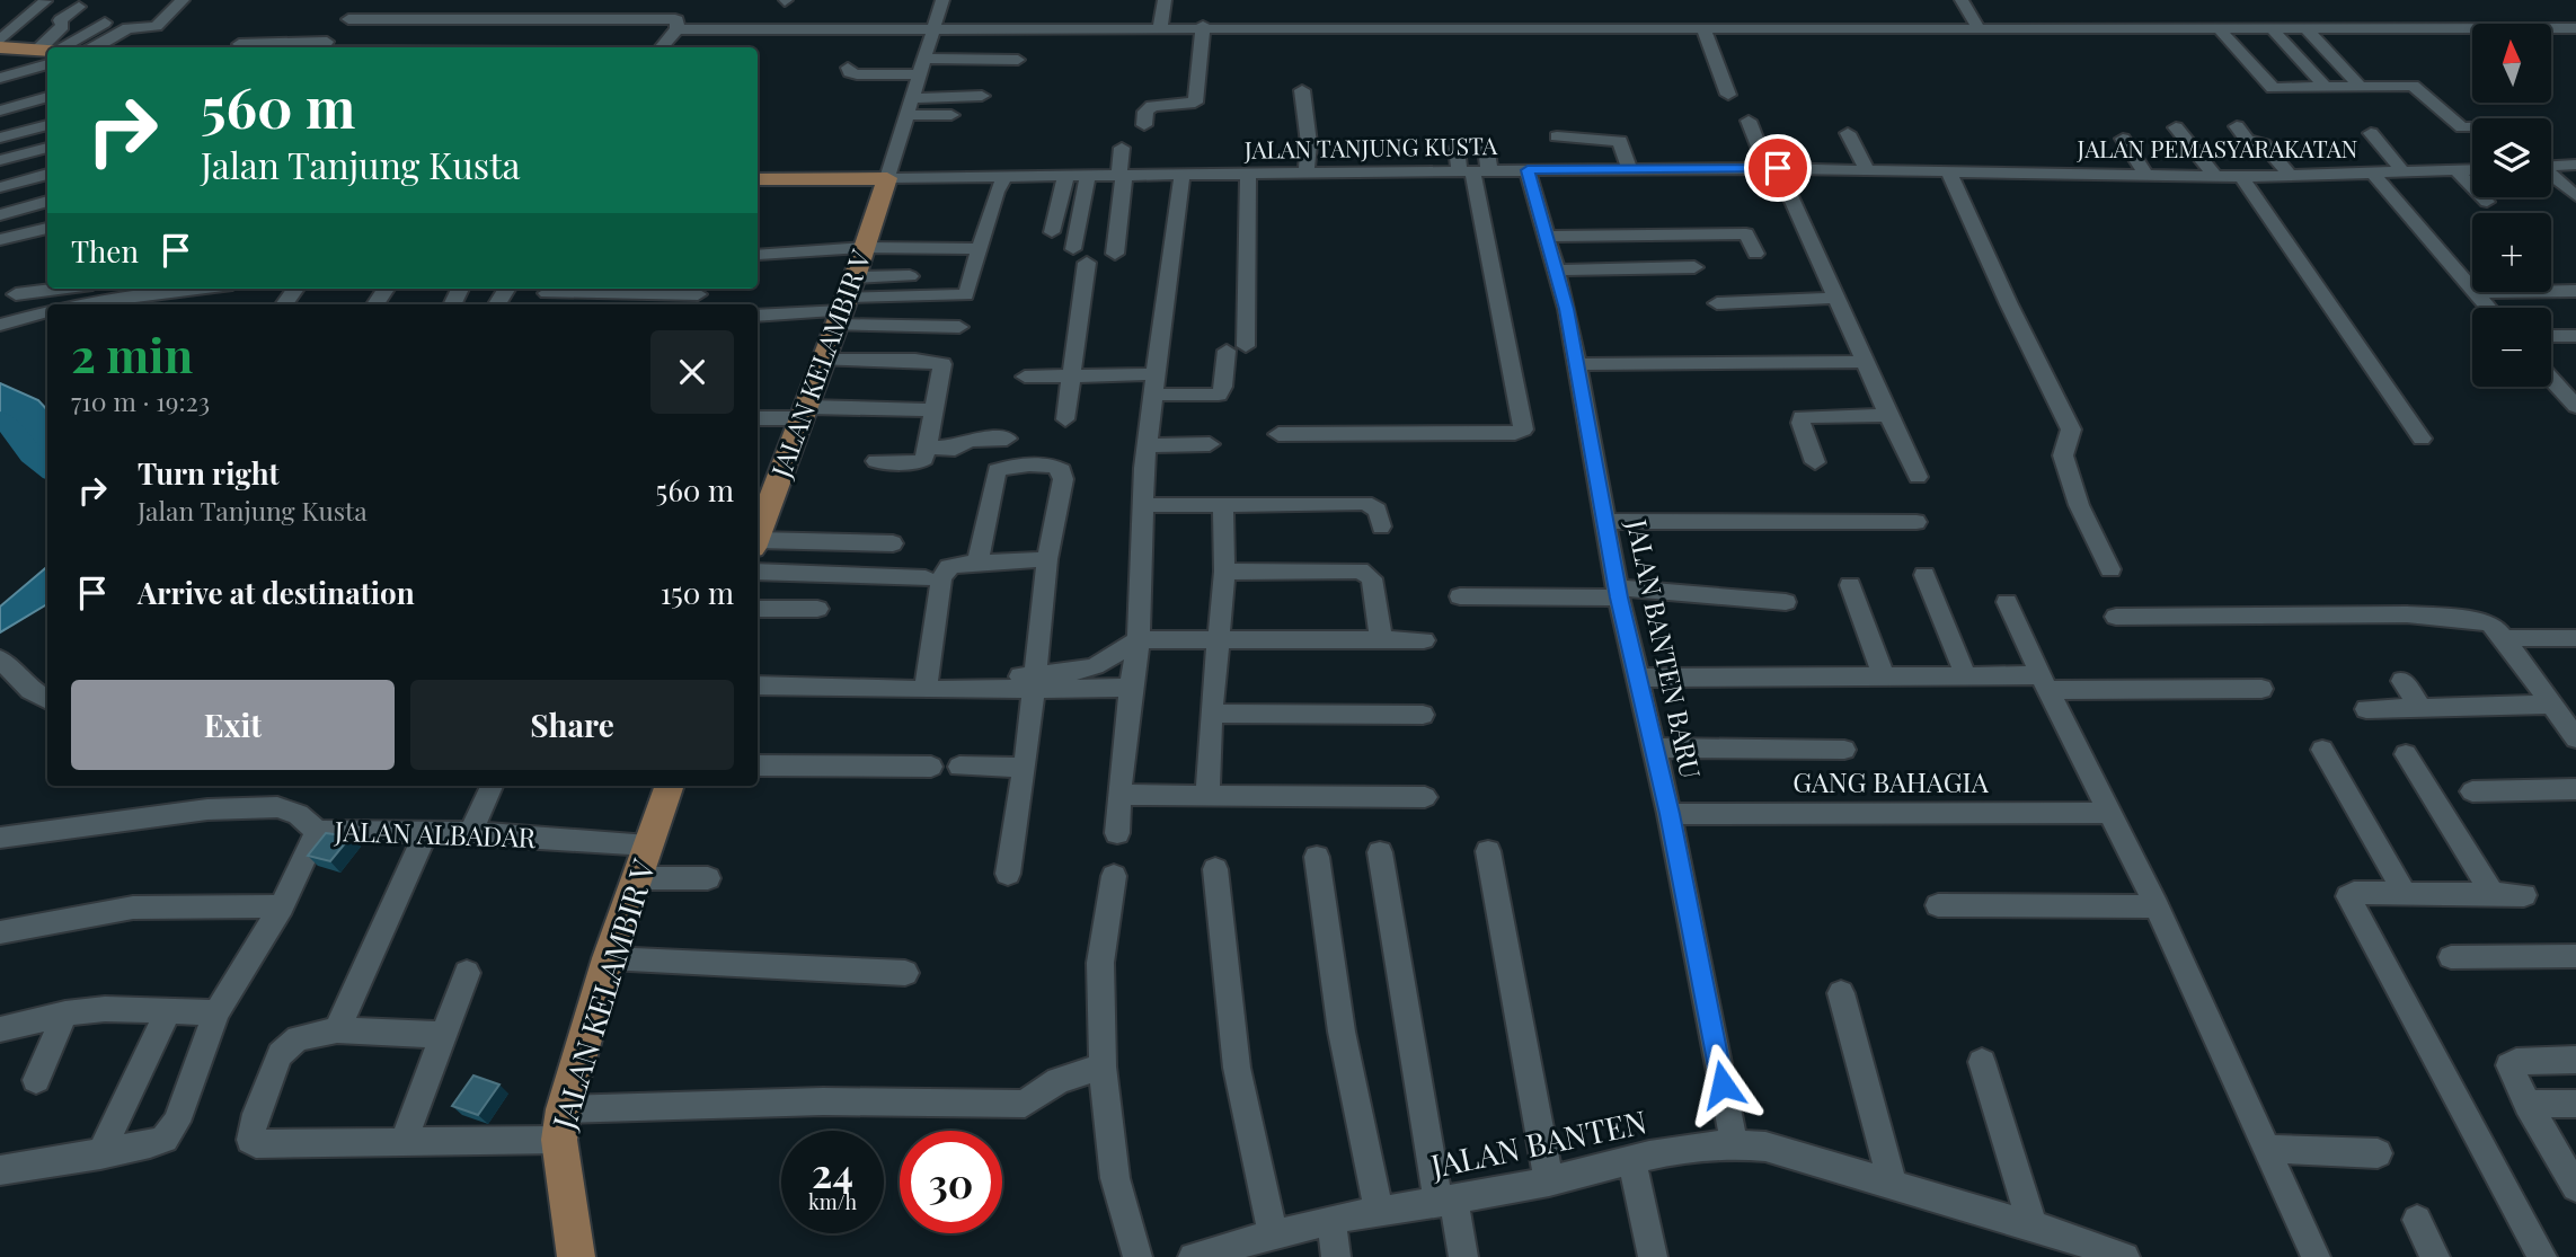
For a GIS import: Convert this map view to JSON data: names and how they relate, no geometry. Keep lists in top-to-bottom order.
{
  "streets": {
    "main road": ["JALAN KELAMBIR V"],
    "street": [
      "JALAN TANJUNG KUSTA",
      "JALAN PEMASYARAKATAN",
      "JALAN BANTEN BARU",
      "GANG BAHAGIA",
      "JALAN ALBADAR",
      "JALAN BANTEN"
    ]
  },
  "crossings": [
    ["JALAN TANJUNG KUSTA", "JALAN PEMASYARAKATAN"],
    ["JALAN TANJUNG KUSTA", "JALAN KELAMBIR V"],
    ["JALAN TANJUNG KUSTA", "JALAN BANTEN BARU"],
    ["JALAN KELAMBIR V", "JALAN ALBADAR"],
    ["JALAN BANTEN BARU", "GANG BAHAGIA"],
    ["JALAN BANTEN BARU", "JALAN BANTEN"]
  ],
  "north": "top",
  "page": {
    "map_buttons": ["+", "−"],
    "turn": ["560 m", "Jalan Tanjung Kusta"],
    "then": "Then",
    "heading": ["2 min", "710 m · 19:23"],
    "list": [
      {
        "name": "Turn right",
        "note": "Jalan Tanjung Kusta",
        "value": "560 m"
      },
      {
        "name": "Arrive at destination",
        "value": "150 m"
      }
    ],
    "buttons": ["Exit", "Share"],
    "speed": "24 km/h",
    "limit": "30"
  }
}
